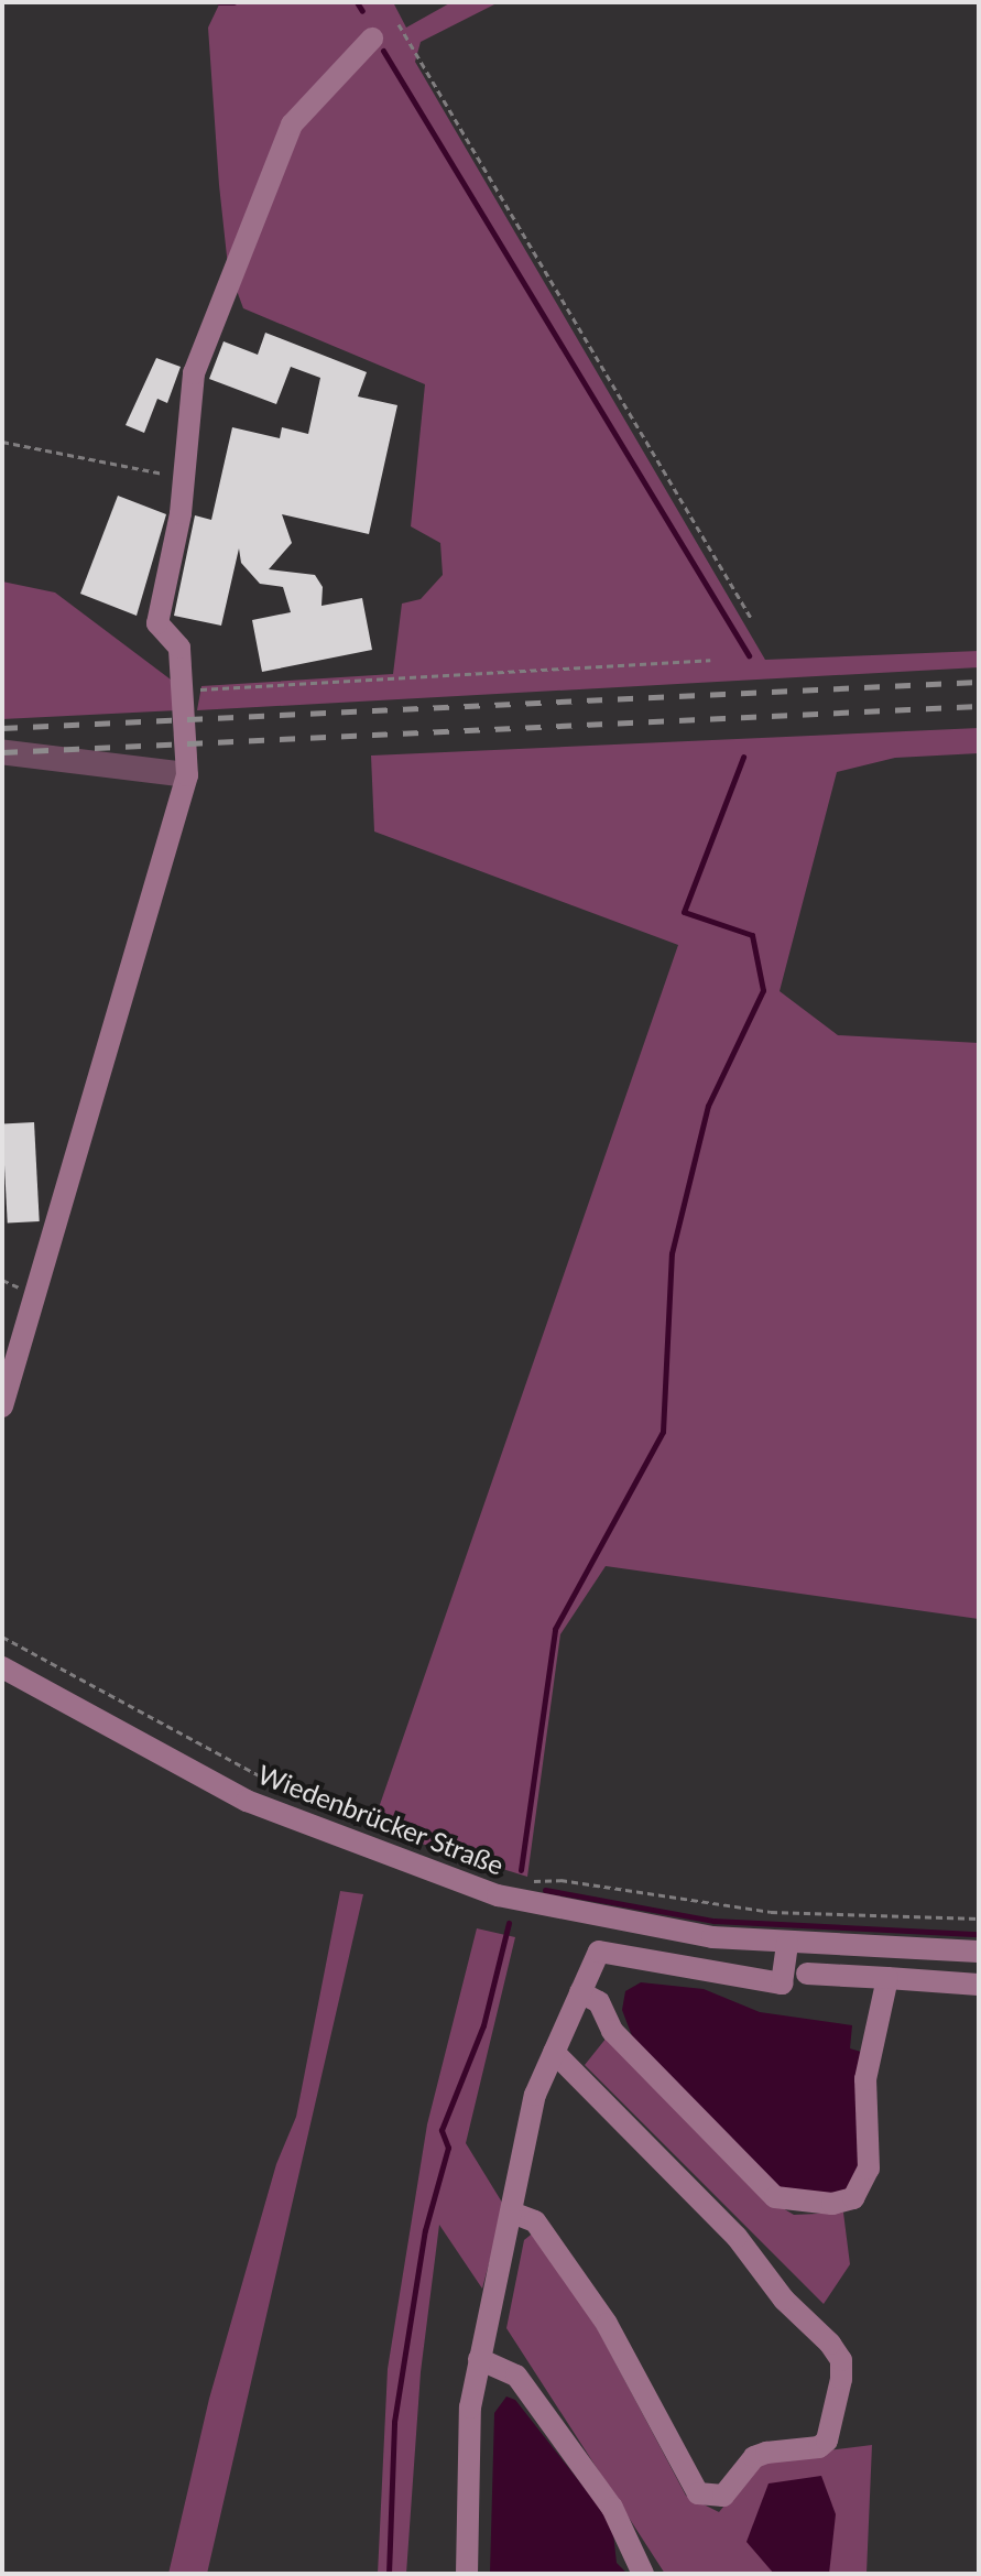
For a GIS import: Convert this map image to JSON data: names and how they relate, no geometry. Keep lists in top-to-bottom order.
{
  "streets": {
    "street": ["Wiedenbrücker Straße"]
  }
}
